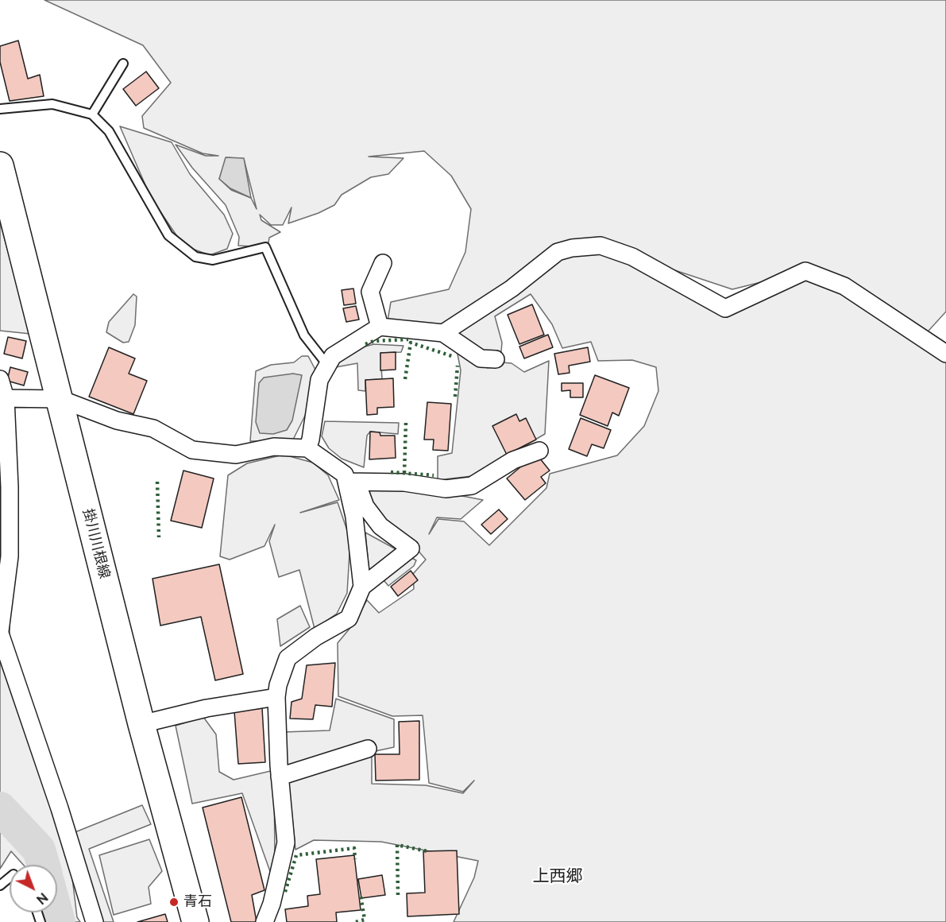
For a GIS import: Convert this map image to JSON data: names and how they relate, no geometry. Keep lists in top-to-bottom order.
{
  "streets": {
    "main road": ["掛川川根線"]
  },
  "districts": ["上西郷"],
  "places": ["青石"],
  "north": "bottom right"
}
